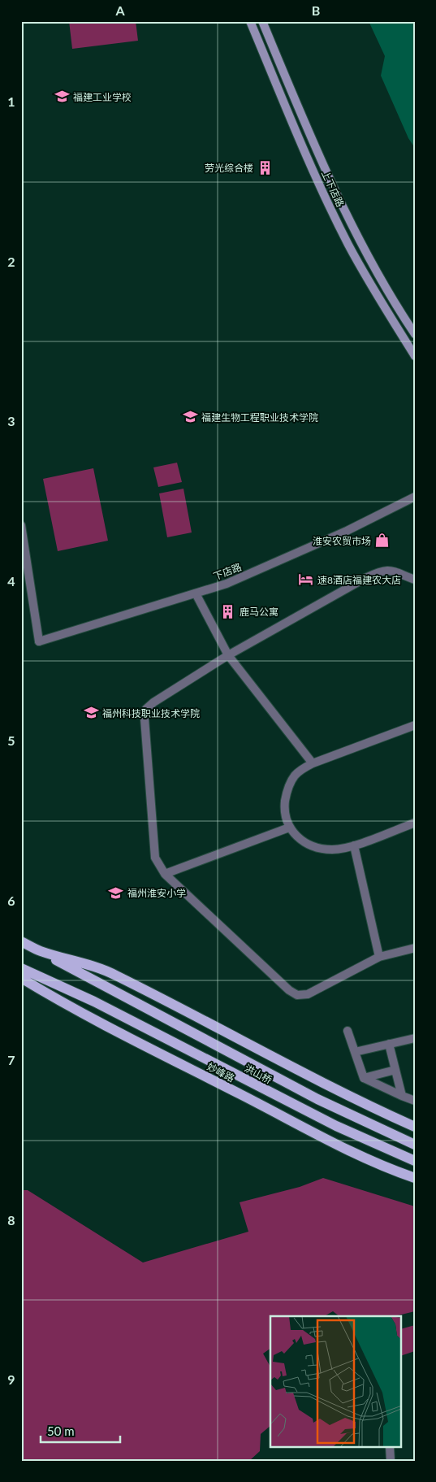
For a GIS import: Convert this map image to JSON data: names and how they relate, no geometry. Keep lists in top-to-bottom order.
{
  "streets": {
    "main road": ["上下店路", "妙峰路", "洪山桥"],
    "street": ["下店路"]
  },
  "places": {
    "school or university": [
      "福建工业学校",
      "福建生物工程职业技术学院",
      "福州科技职业技术学院",
      "福州淮安小学"
    ],
    "building": ["劳光综合楼", "鹿马公寓"],
    "shop": ["淮安农贸市场"],
    "hotel": ["速8酒店福建农大店"]
  },
  "scale_bar": "50 m",
  "grid": {
    "columns": ["A", "B"],
    "rows": [
      "1",
      "2",
      "3",
      "4",
      "5",
      "6",
      "7",
      "8",
      "9"
    ]
  }
}
